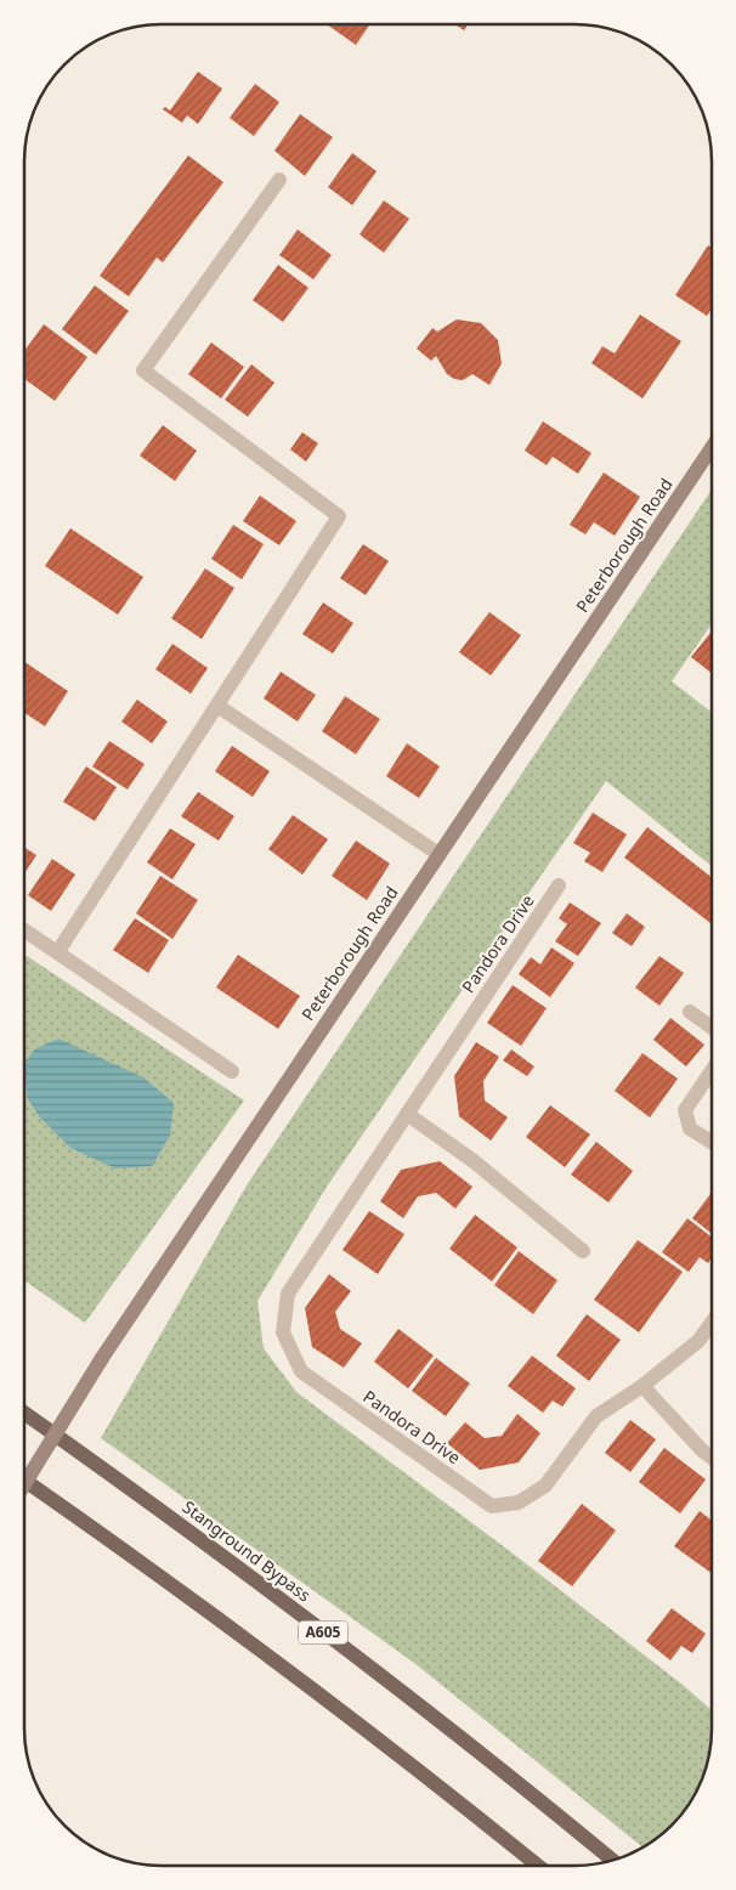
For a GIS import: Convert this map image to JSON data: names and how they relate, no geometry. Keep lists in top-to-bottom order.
{
  "streets": {
    "main road": ["Peterborough Road", "Stanground Bypass", "A605"],
    "street": ["Pandora Drive"]
  }
}
